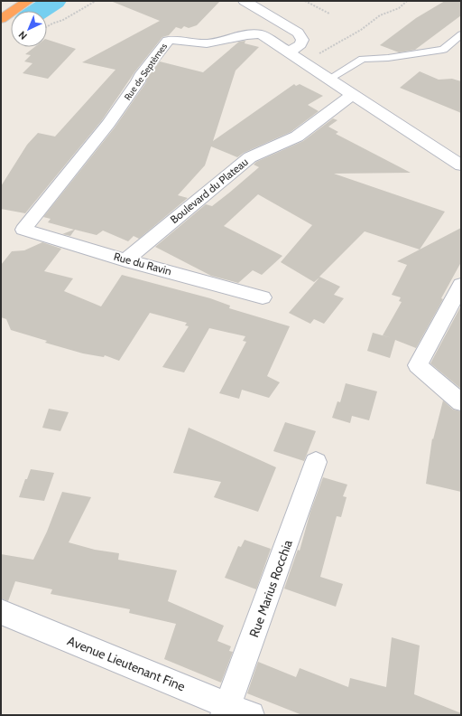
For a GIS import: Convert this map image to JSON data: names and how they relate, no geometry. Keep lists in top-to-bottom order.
{
  "streets": {
    "street": [
      "Rue de Septèmes",
      "Boulevard du Plateau",
      "Rue du Ravin",
      "Rue Marius Rocchia",
      "Avenue Lieutenant Fine"
    ]
  },
  "crossings": [
    ["Rue de Septèmes", "Boulevard du Plateau"],
    ["Rue de Septèmes", "Rue du Ravin"],
    ["Boulevard du Plateau", "Rue du Ravin"],
    ["Rue Marius Rocchia", "Avenue Lieutenant Fine"]
  ],
  "north": "bottom left"
}
